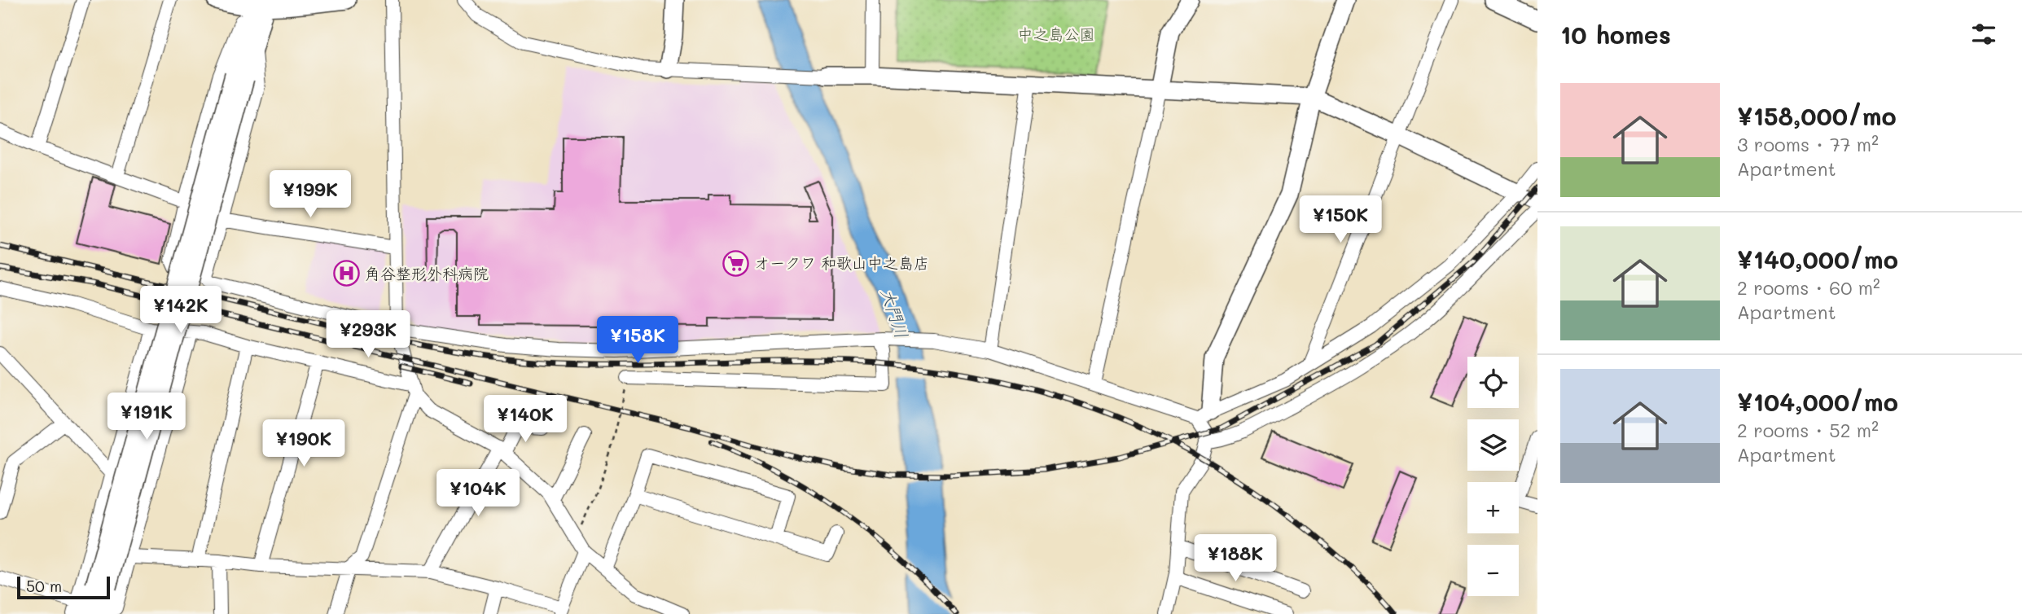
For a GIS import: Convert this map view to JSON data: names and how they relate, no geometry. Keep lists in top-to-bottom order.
{
  "water": ["大門川"],
  "parks": ["中之島公園"],
  "places": {
    "supermarket": ["オークワ 和歌山中之島店"],
    "hospital": ["角谷整形外科病院"]
  },
  "scale_bar": "50 m",
  "page": {
    "heading": "10 homes",
    "list": [
      {
        "name": "¥158,000/mo",
        "note": "3 rooms · 77 m² · Apartment"
      },
      {
        "name": "¥140,000/mo",
        "note": "2 rooms · 60 m² · Apartment"
      },
      {
        "name": "¥104,000/mo",
        "note": "2 rooms · 52 m² · Apartment"
      }
    ],
    "price": [
      "¥199K",
      "¥150K",
      "¥142K",
      "¥293K",
      "¥158K",
      "¥191K",
      "¥140K",
      "¥190K",
      "¥104K",
      "¥188K"
    ],
    "map_buttons": ["+", "−"],
    "scale": "50 m"
  }
}
